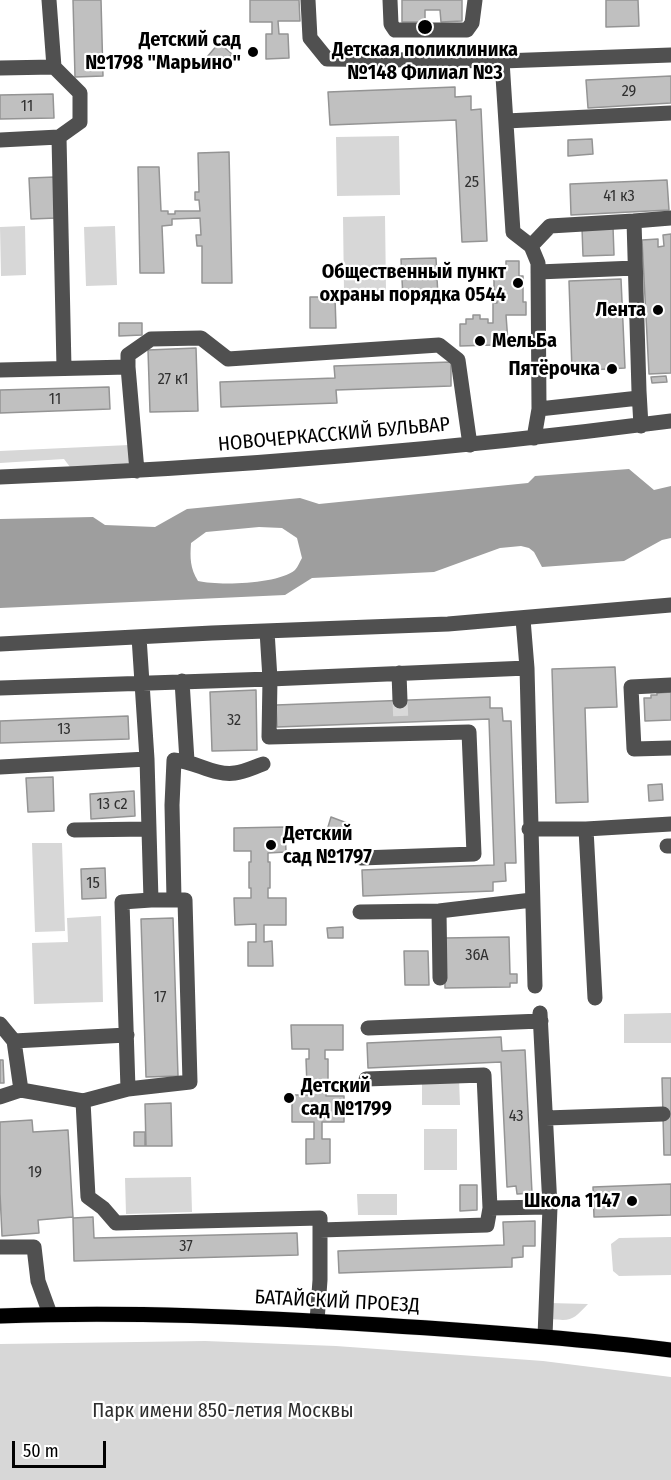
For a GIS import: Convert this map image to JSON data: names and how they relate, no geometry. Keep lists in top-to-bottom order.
{
  "streets": {
    "main road": ["БАТАЙСКИЙ ПРОЕЗД"],
    "street": ["НОВОЧЕРКАССКИЙ БУЛЬВАР"]
  },
  "parks": ["Парк имени 850-летия Москвы"],
  "places": [
    "Детская поликлиника №148 Филиал №3",
    "Детский сад №1798 \"Марьино\"",
    "Общественный пункт охраны порядка 0544",
    "Лента",
    "МельБа",
    "Пятёрочка",
    "Детский сад №1797",
    "Детский сад №1799",
    "Школа 1147"
  ],
  "house_numbers": [
    "29",
    "11",
    "25",
    "41 к3",
    "27 к1",
    "11",
    "32",
    "13",
    "13 с2",
    "15",
    "36А",
    "17",
    "43",
    "19",
    "37"
  ],
  "scale_bar": "50 m"
}
